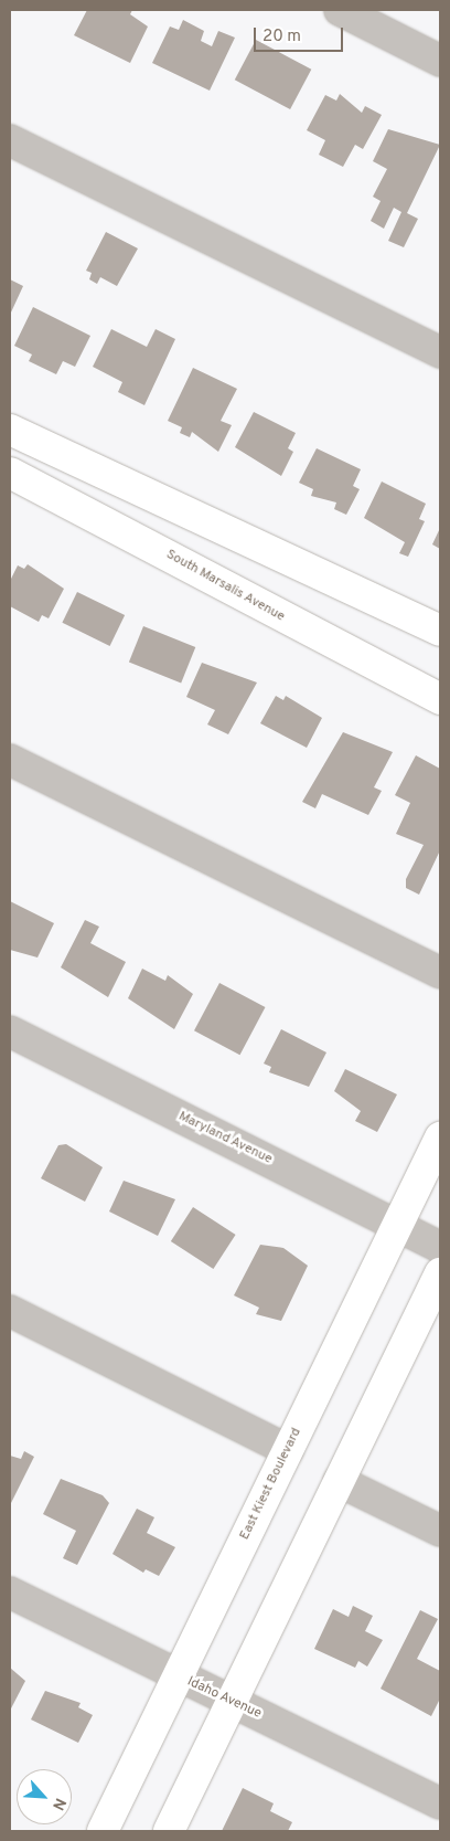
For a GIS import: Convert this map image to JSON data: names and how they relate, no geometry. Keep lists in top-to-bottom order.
{
  "streets": {
    "main road": ["South Marsalis Avenue", "East Kiest Boulevard"],
    "street": ["Maryland Avenue", "Idaho Avenue"]
  },
  "crossings": [
    ["Maryland Avenue", "East Kiest Boulevard"],
    ["East Kiest Boulevard", "Idaho Avenue"]
  ],
  "scale_bar": "20 m",
  "north": "bottom right"
}
